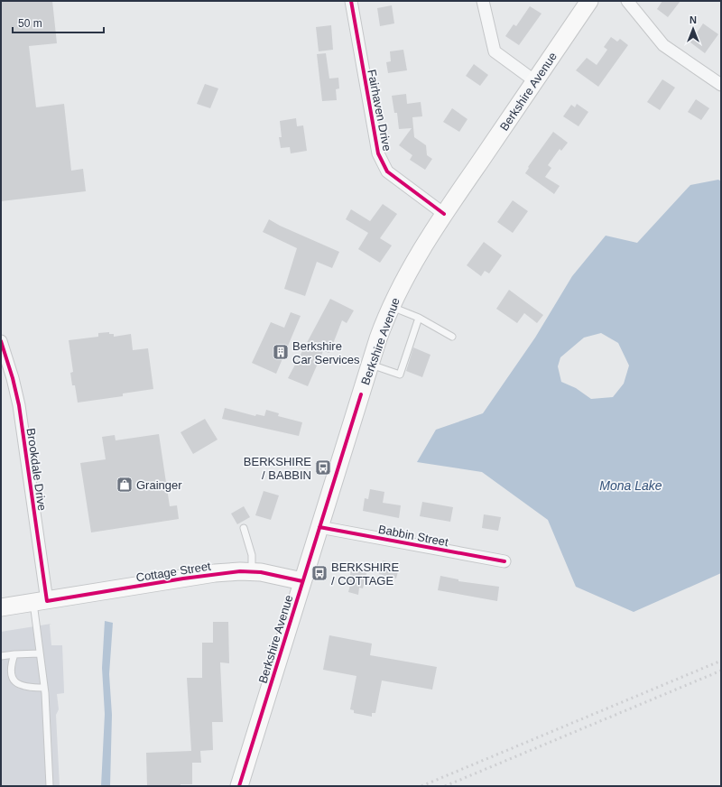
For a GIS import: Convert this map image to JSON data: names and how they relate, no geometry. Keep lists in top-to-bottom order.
{
  "streets": {
    "main road": ["Berkshire Avenue", "Cottage Street"],
    "street": ["Fairhaven Drive", "Brookdale Drive", "Babbin Street"]
  },
  "crossings": [
    ["Berkshire Avenue", "Fairhaven Drive"],
    ["Berkshire Avenue", "Babbin Street"],
    ["Berkshire Avenue", "Cottage Street"],
    ["Brookdale Drive", "Cottage Street"]
  ],
  "water": ["Mona Lake"],
  "places": {
    "building": ["Berkshire Car Services"],
    "bus stop": ["BERKSHIRE / BABBIN", "BERKSHIRE / COTTAGE"],
    "shop": ["Grainger"]
  },
  "scale_bar": "50 m",
  "north": "top"
}
